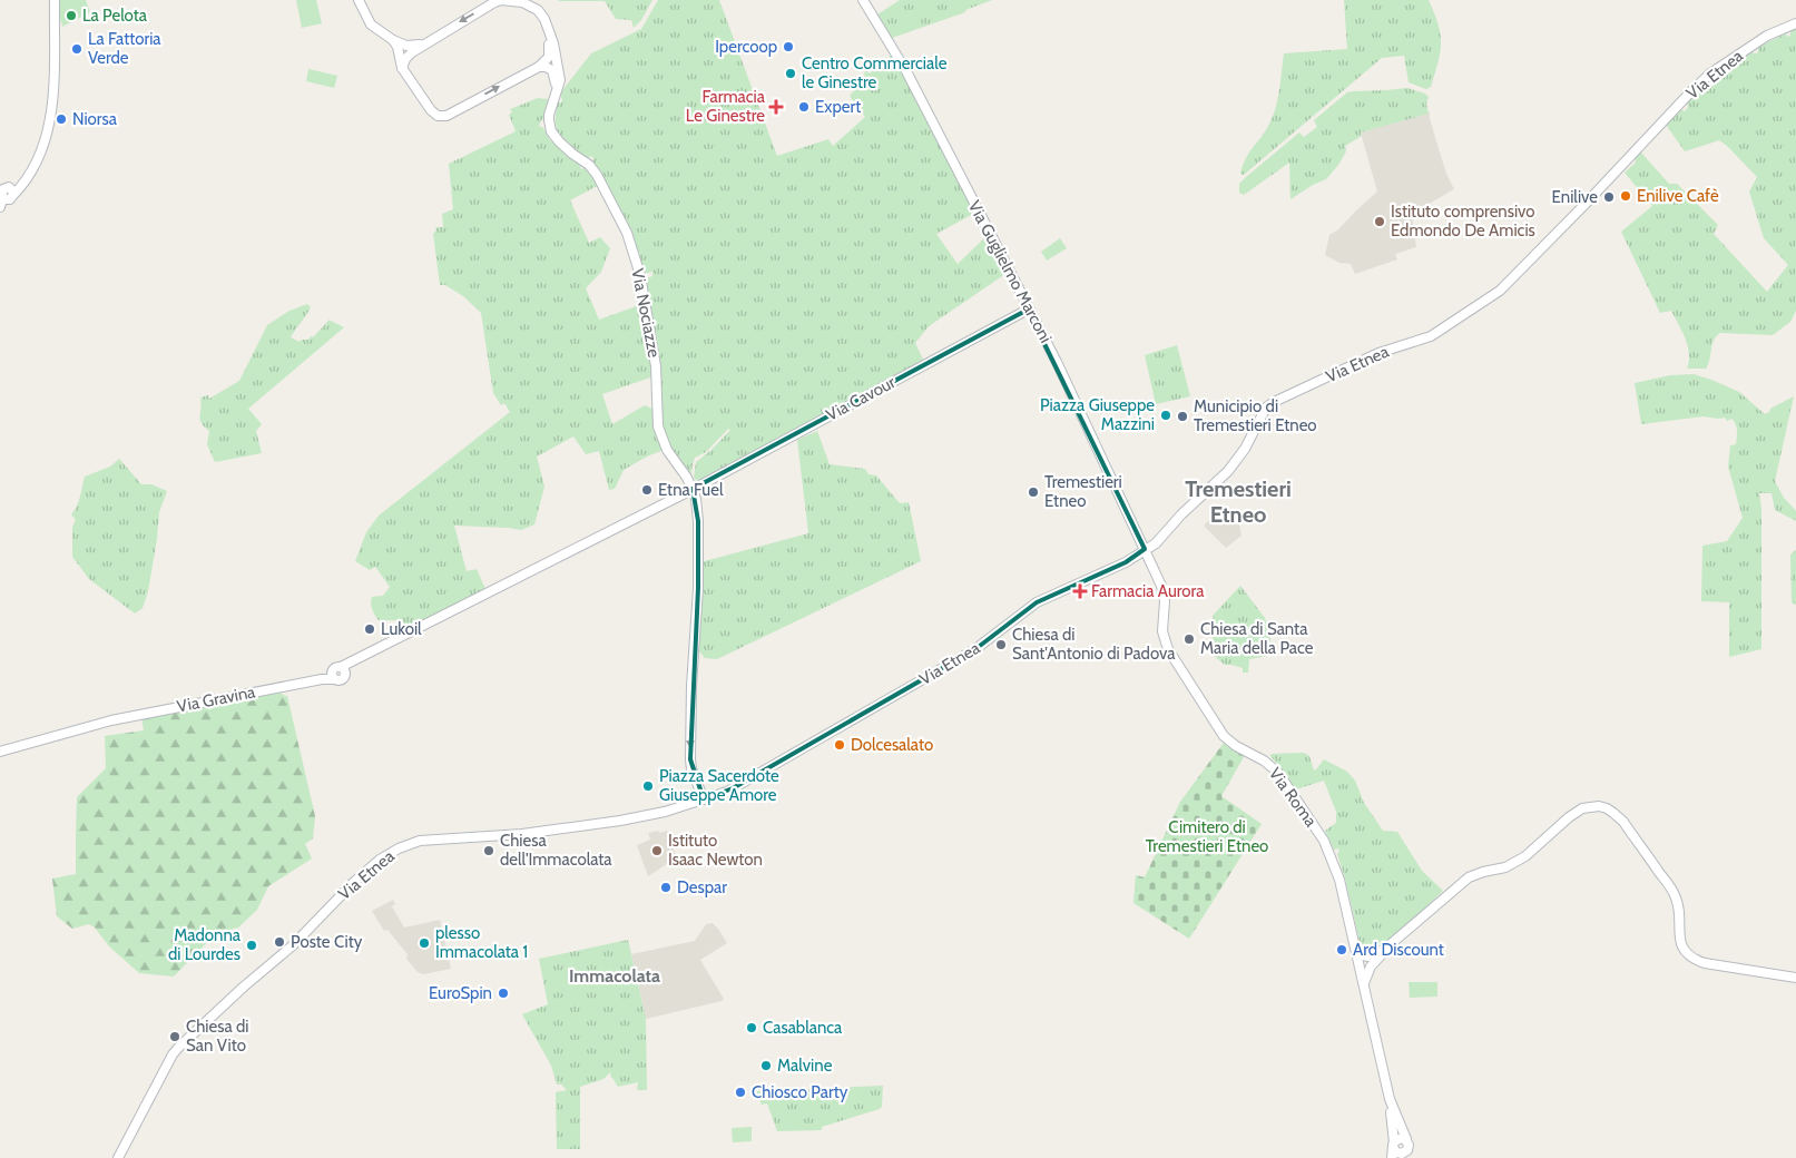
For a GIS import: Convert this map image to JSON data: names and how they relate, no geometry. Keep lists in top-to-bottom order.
{
  "streets": {
    "main road": [
      "Via Etnea",
      "Via Guglielmo Marconi",
      "Via Nociazze",
      "Via Cavour",
      "Via Gravina",
      "Via Roma"
    ]
  },
  "crossings": [
    ["Via Etnea", "Via Guglielmo Marconi"],
    ["Via Etnea", "Via Nociazze"],
    ["Via Etnea", "Via Roma"],
    ["Via Guglielmo Marconi", "Via Cavour"],
    ["Via Guglielmo Marconi", "Via Roma"],
    ["Via Nociazze", "Via Cavour"],
    ["Via Cavour", "Via Gravina"]
  ],
  "districts": ["Tremestieri Etneo", "Immacolata"],
  "parks": ["Cimitero di Tremestieri Etneo"],
  "places": {
    "other": [
      "La Pelota",
      "Ipercoop",
      "La Fattoria Verde",
      "Centro Commerciale le Ginestre",
      "Expert",
      "Niorsa",
      "Enilive Cafè",
      "Enilive",
      "Istituto comprensivo Edmondo De Amicis",
      "Piazza Giuseppe Mazzini",
      "Municipio di Tremestieri Etneo",
      "Etna Fuel",
      "Tremestieri Etneo",
      "Lukoil",
      "Chiesa di Santa Maria della Pace",
      "Chiesa di Sant'Antonio di Padova",
      "Dolcesalato",
      "Piazza Sacerdote Giuseppe Amore",
      "Chiesa dell'Immacolata",
      "Istituto Isaac Newton",
      "Despar",
      "Poste City",
      "plesso Immacolata 1",
      "Madonna di Lourdes",
      "Ard Discount",
      "EuroSpin",
      "Casablanca",
      "Chiesa di San Vito",
      "Malvine",
      "Chiosco Party"
    ],
    "health": ["Farmacia Le Ginestre", "Farmacia Aurora"]
  }
}
